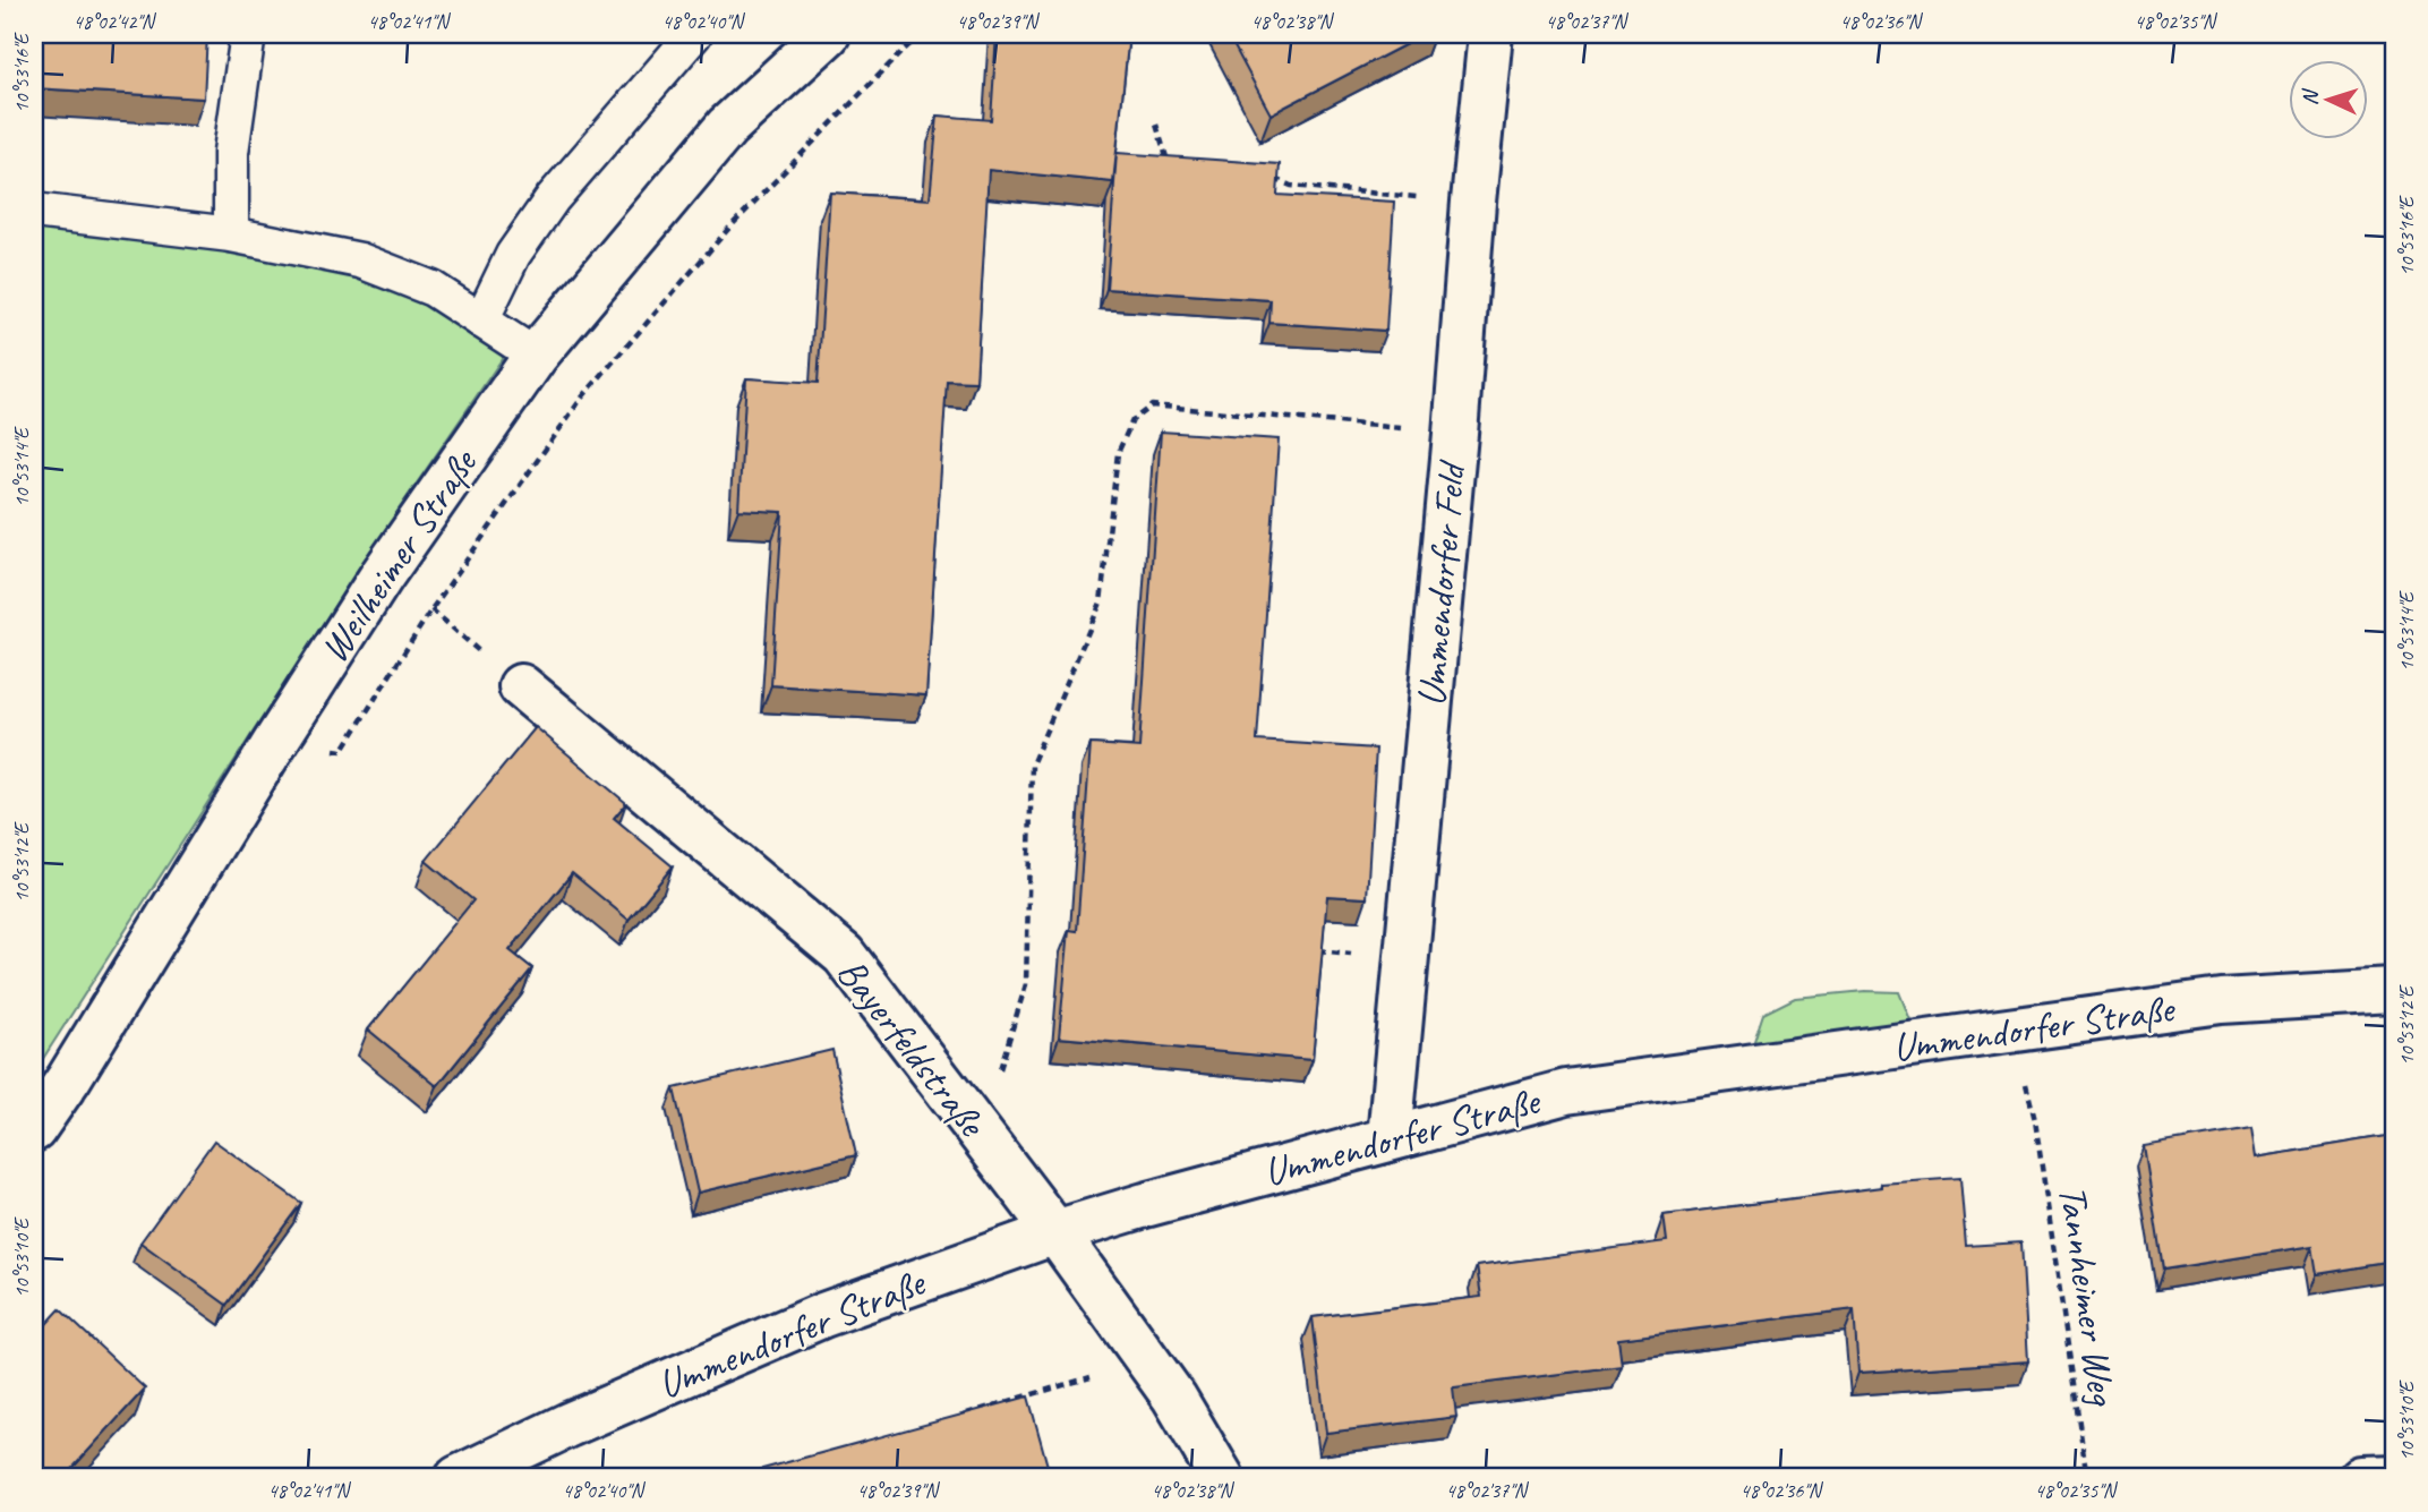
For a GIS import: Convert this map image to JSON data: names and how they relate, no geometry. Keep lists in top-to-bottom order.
{
  "streets": {
    "street": [
      "Weilheimer Straße",
      "Ummendorfer Feld",
      "Ummendorfer Straße",
      "Bayerfeldstraße"
    ],
    "path": ["Tannheimer Weg"]
  },
  "crossings": [
    ["Ummendorfer Feld", "Ummendorfer Straße"],
    ["Ummendorfer Straße", "Bayerfeldstraße"]
  ],
  "north": "left",
  "coordinates": [
    "48°02'42\"N",
    "48°02'41\"N",
    "48°02'40\"N",
    "48°02'39\"N",
    "48°02'38\"N",
    "48°02'37\"N",
    "48°02'36\"N",
    "48°02'35\"N",
    "10°53'16\"E",
    "10°53'14\"E",
    "10°53'12\"E",
    "10°53'10\"E"
  ]
}
